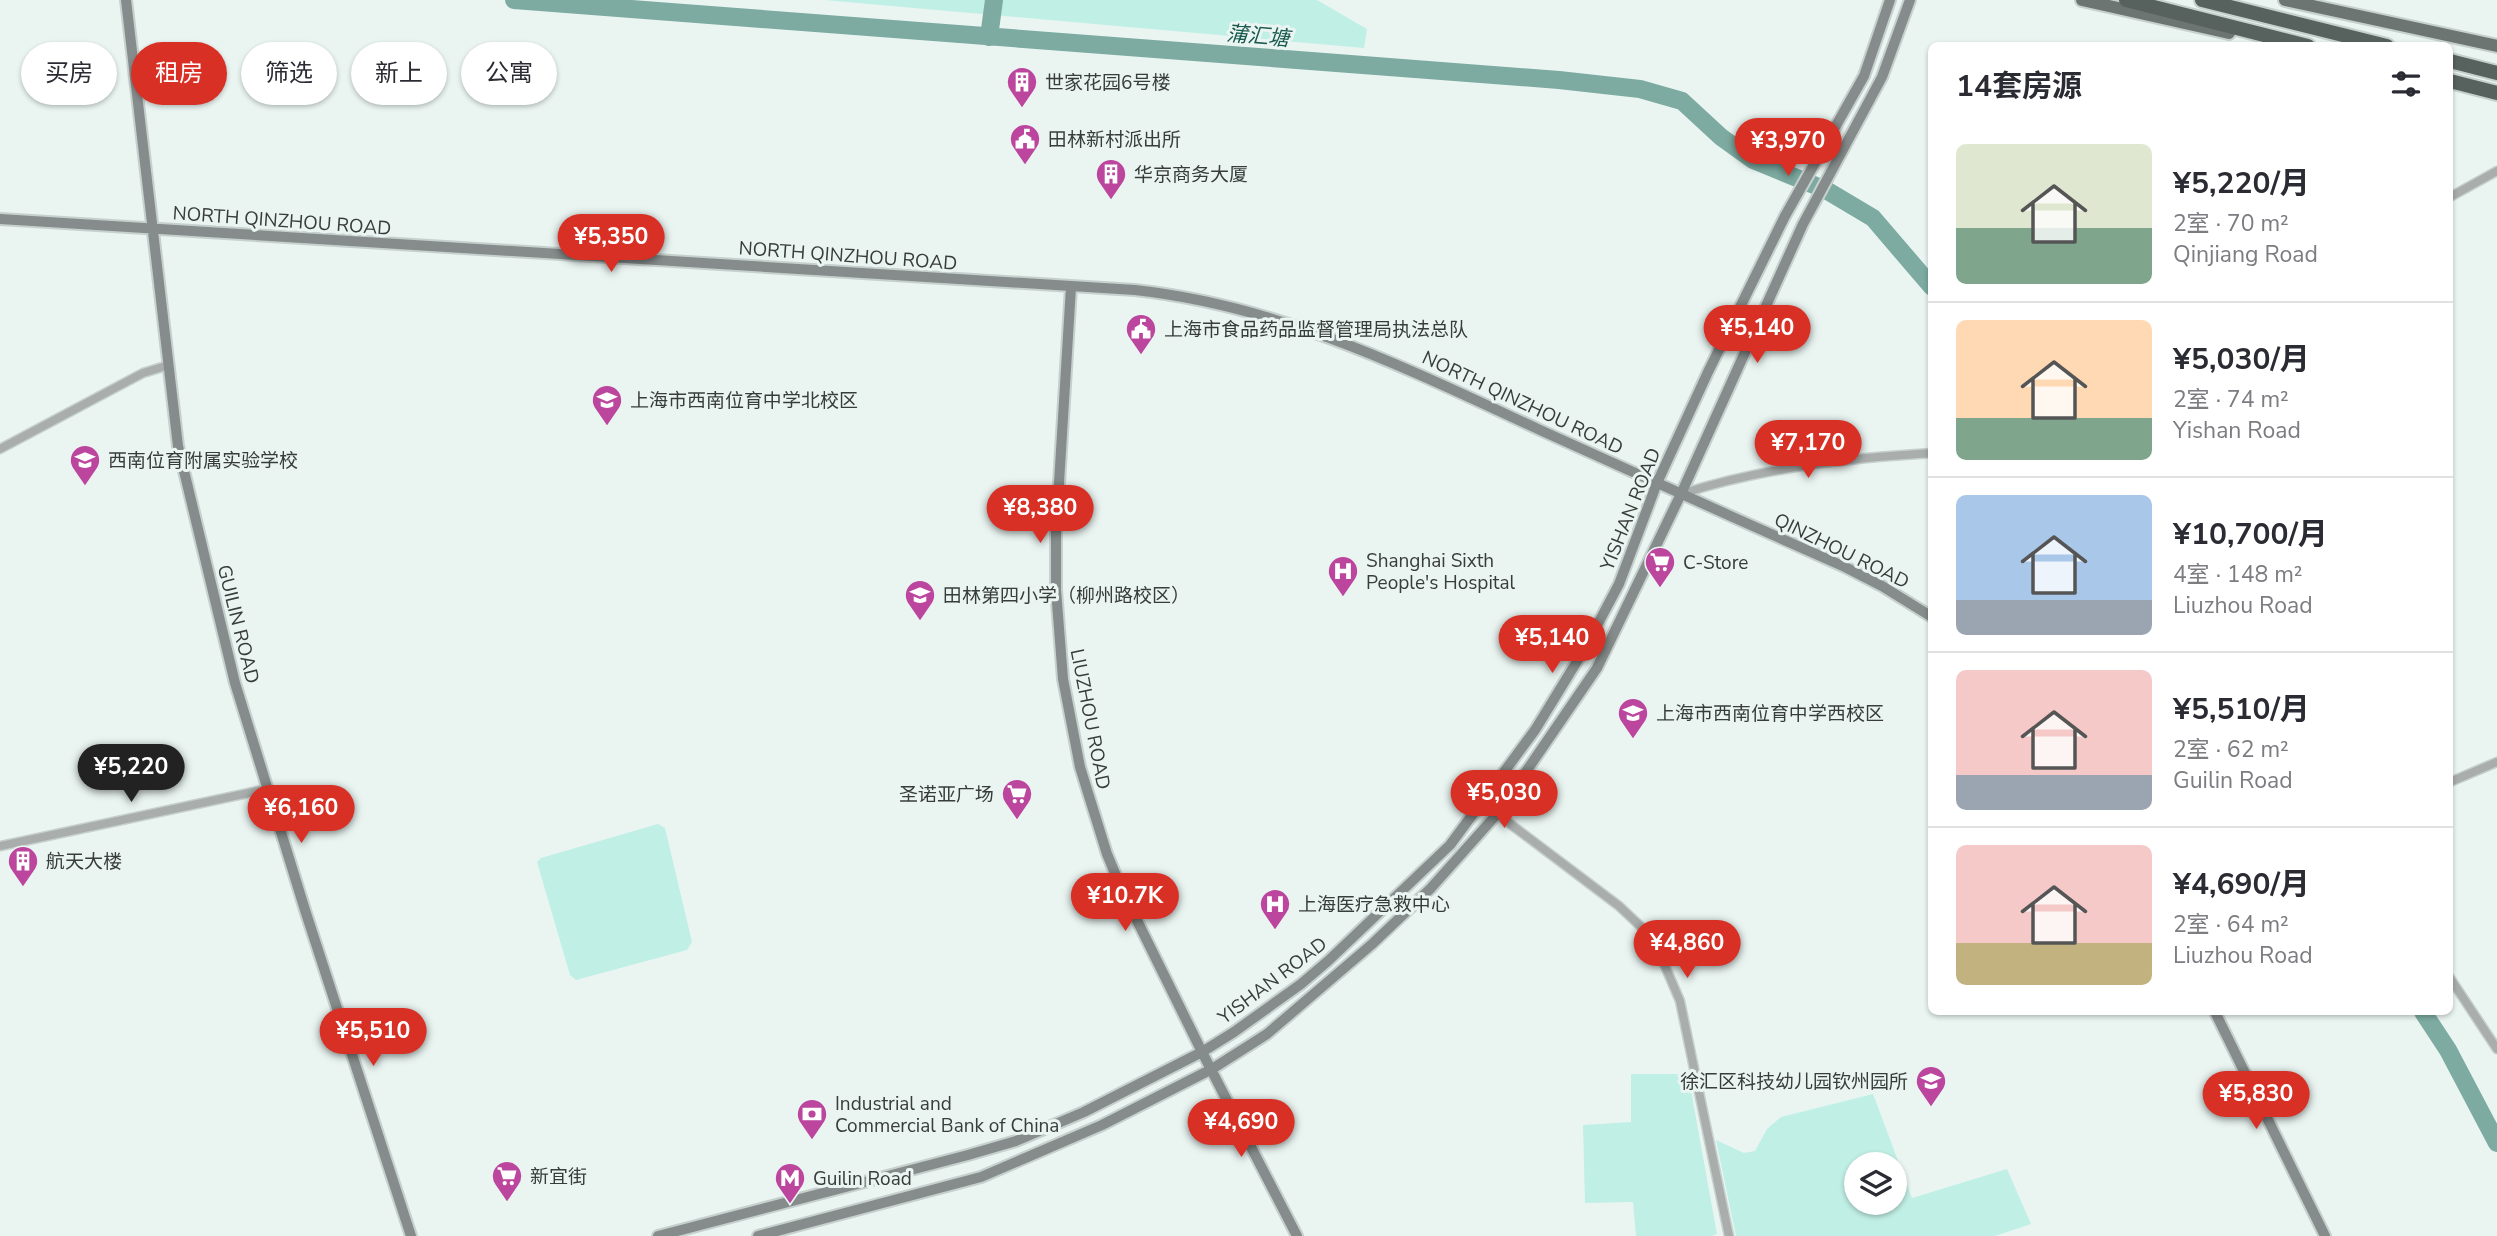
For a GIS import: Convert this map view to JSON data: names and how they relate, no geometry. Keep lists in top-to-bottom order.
{
  "streets": {
    "main road": [
      "NORTH QINZHOU ROAD",
      "YISHAN ROAD",
      "QINZHOU ROAD",
      "GUILIN ROAD",
      "LIUZHOU ROAD"
    ]
  },
  "crossings": [
    ["NORTH QINZHOU ROAD", "YISHAN ROAD"],
    ["NORTH QINZHOU ROAD", "QINZHOU ROAD"],
    ["NORTH QINZHOU ROAD", "GUILIN ROAD"],
    ["NORTH QINZHOU ROAD", "LIUZHOU ROAD"],
    ["YISHAN ROAD", "QINZHOU ROAD"],
    ["YISHAN ROAD", "LIUZHOU ROAD"]
  ],
  "water": ["蒲汇塘"],
  "places": {
    "building": ["世家花园6号楼", "华京商务大厦", "航天大楼"],
    "public building": ["田林新村派出所", "上海市食品药品监督管理局执法总队"],
    "school or university": [
      "上海市西南位育中学北校区",
      "西南位育附属实验学校",
      "田林第四小学（柳州路校区）",
      "上海市西南位育中学西校区",
      "徐汇区科技幼儿园钦州园所"
    ],
    "supermarket": ["C-Store", "圣诺亚广场", "新宜街"],
    "hospital": ["Shanghai Sixth People's Hospital", "上海医疗急救中心"],
    "bank": ["Industrial and Commercial Bank of China"],
    "metro station": ["Guilin Road"]
  },
  "page": {
    "chip": [
      "买房",
      "租房",
      "筛选",
      "新上",
      "公寓"
    ],
    "heading": "14套房源",
    "price": [
      "¥3,970",
      "¥5,350",
      "¥5,140",
      "¥7,170",
      "¥8,380",
      "¥5,140",
      "¥5,220",
      "¥5,030",
      "¥6,160",
      "¥10.7K",
      "¥4,860",
      "¥5,510",
      "¥5,830",
      "¥4,690"
    ],
    "list": [
      {
        "name": "¥5,220/月",
        "note": "2室 · 70 m² · Qinjiang Road"
      },
      {
        "name": "¥5,030/月",
        "note": "2室 · 74 m² · Yishan Road"
      },
      {
        "name": "¥10,700/月",
        "note": "4室 · 148 m² · Liuzhou Road"
      },
      {
        "name": "¥5,510/月",
        "note": "2室 · 62 m² · Guilin Road"
      },
      {
        "name": "¥4,690/月",
        "note": "2室 · 64 m² · Liuzhou Road"
      }
    ]
  }
}
